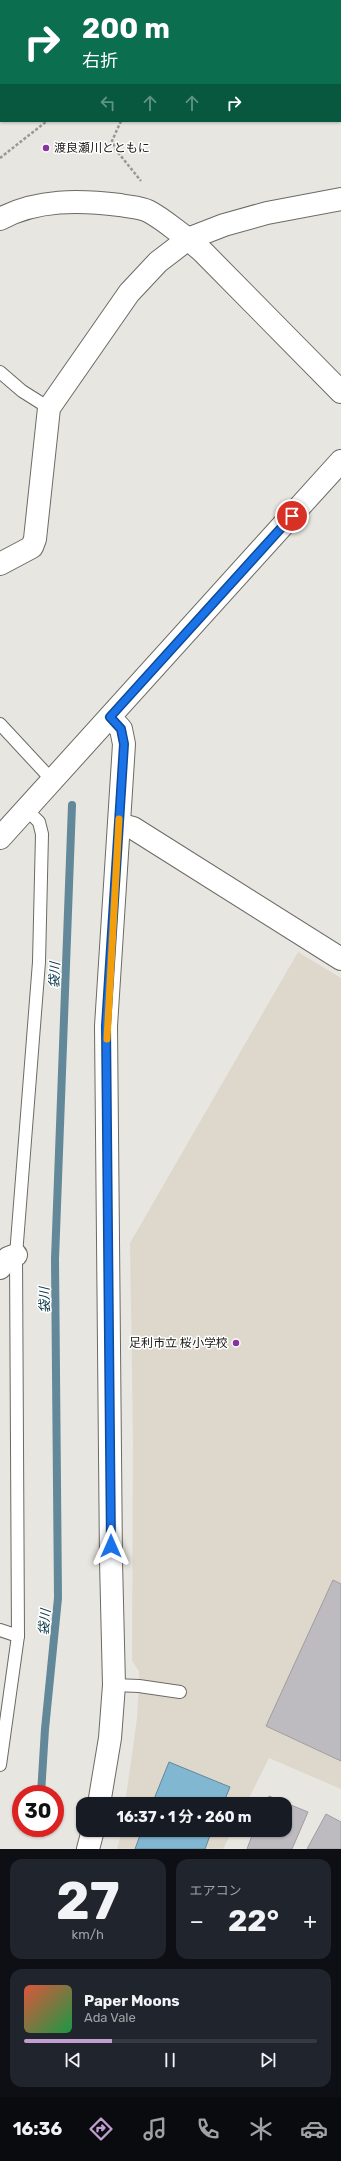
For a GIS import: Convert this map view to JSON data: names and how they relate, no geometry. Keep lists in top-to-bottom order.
{
  "water": ["袋川"],
  "places": ["渡良瀬川とともに", "足利市立 桜小学校"],
  "page": {
    "turn": ["200 m", "右折"],
    "limit": "30",
    "trip": "16:37 · 1 分 · 260 m",
    "tile": [
      ["27", "km/h"],
      "エアコン"
    ],
    "heat": ["−", "22°", "+"],
    "song": ["Paper Moons", "Ada Vale"],
    "tabs": "16:36"
  }
}
